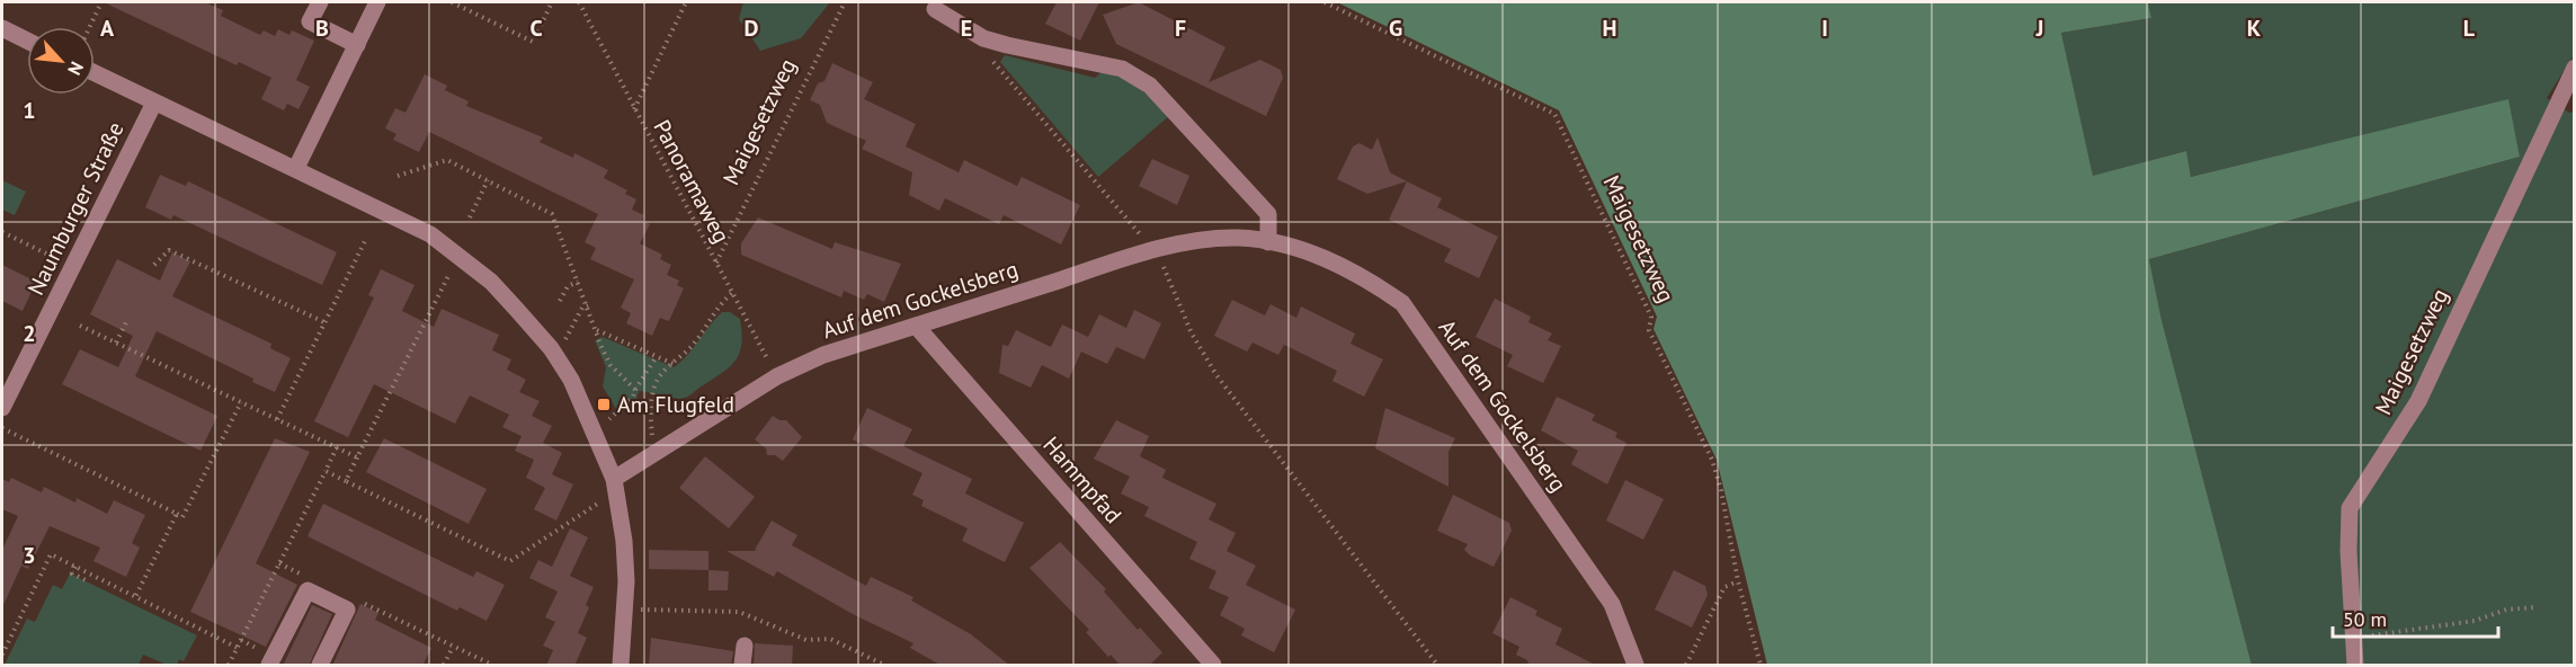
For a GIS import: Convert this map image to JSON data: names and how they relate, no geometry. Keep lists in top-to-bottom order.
{
  "streets": {
    "street": [
      "Maigesetzweg",
      "Naumburger Straße",
      "Auf dem Gockelsberg",
      "Hammpfad"
    ],
    "path": ["Panoramaweg"]
  },
  "crossings": [
    ["Maigesetzweg", "Panoramaweg"],
    ["Panoramaweg", "Auf dem Gockelsberg"],
    ["Auf dem Gockelsberg", "Hammpfad"]
  ],
  "places": {
    "transit": ["Am Flugfeld"]
  },
  "scale_bar": "50 m",
  "north": "bottom right",
  "grid": {
    "columns": [
      "A",
      "B",
      "C",
      "D",
      "E",
      "F",
      "G",
      "H",
      "I",
      "J",
      "K",
      "L"
    ],
    "rows": ["1", "2", "3"]
  }
}
